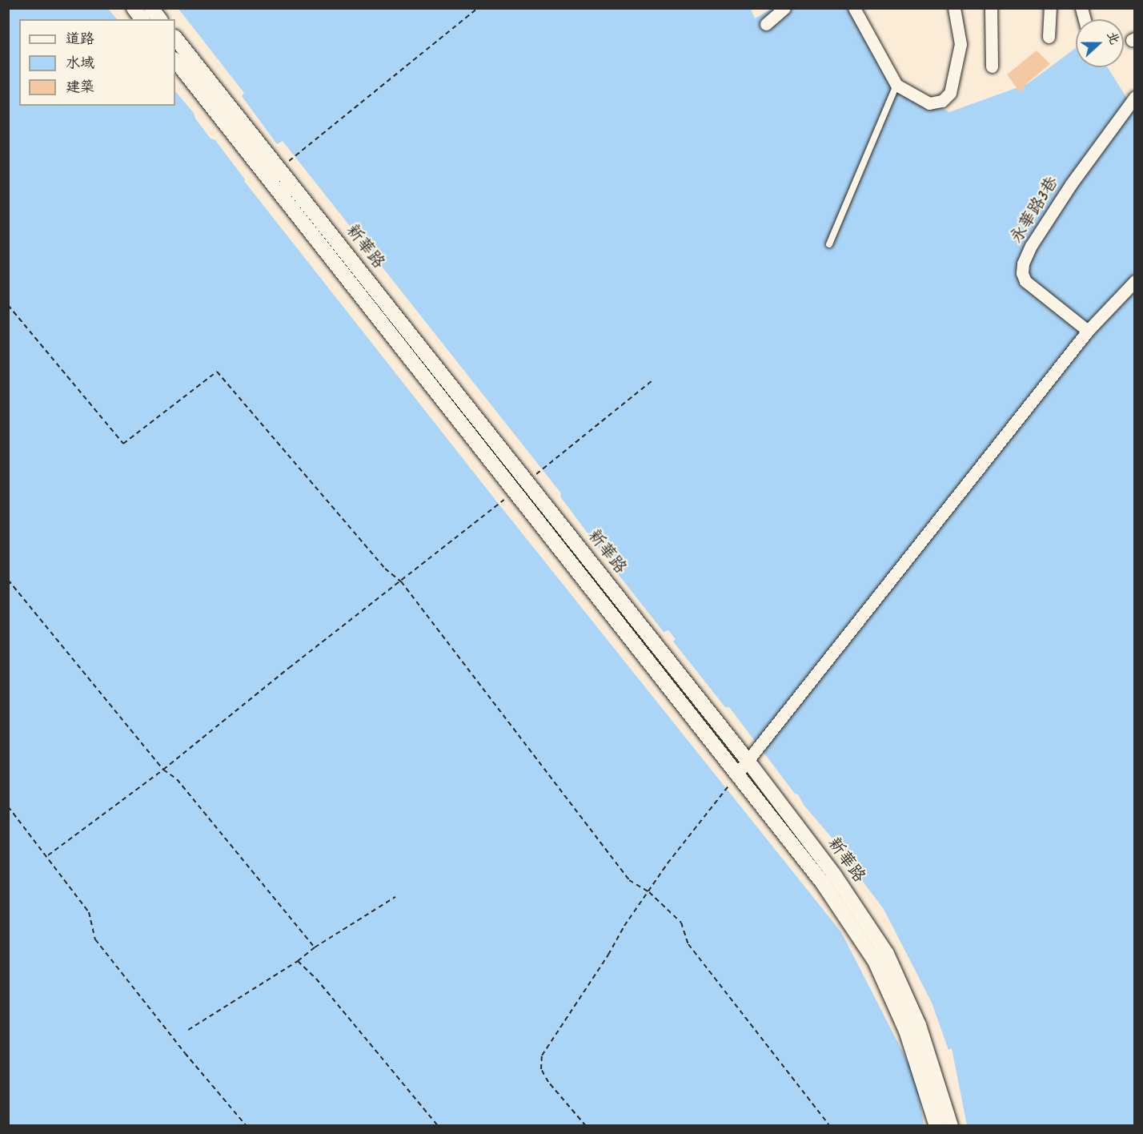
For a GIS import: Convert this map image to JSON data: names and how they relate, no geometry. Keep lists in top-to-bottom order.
{
  "streets": {
    "street": ["永華路3巷", "新華路"]
  },
  "legend": ["道路", "水域", "建築"],
  "north": "right"
}
